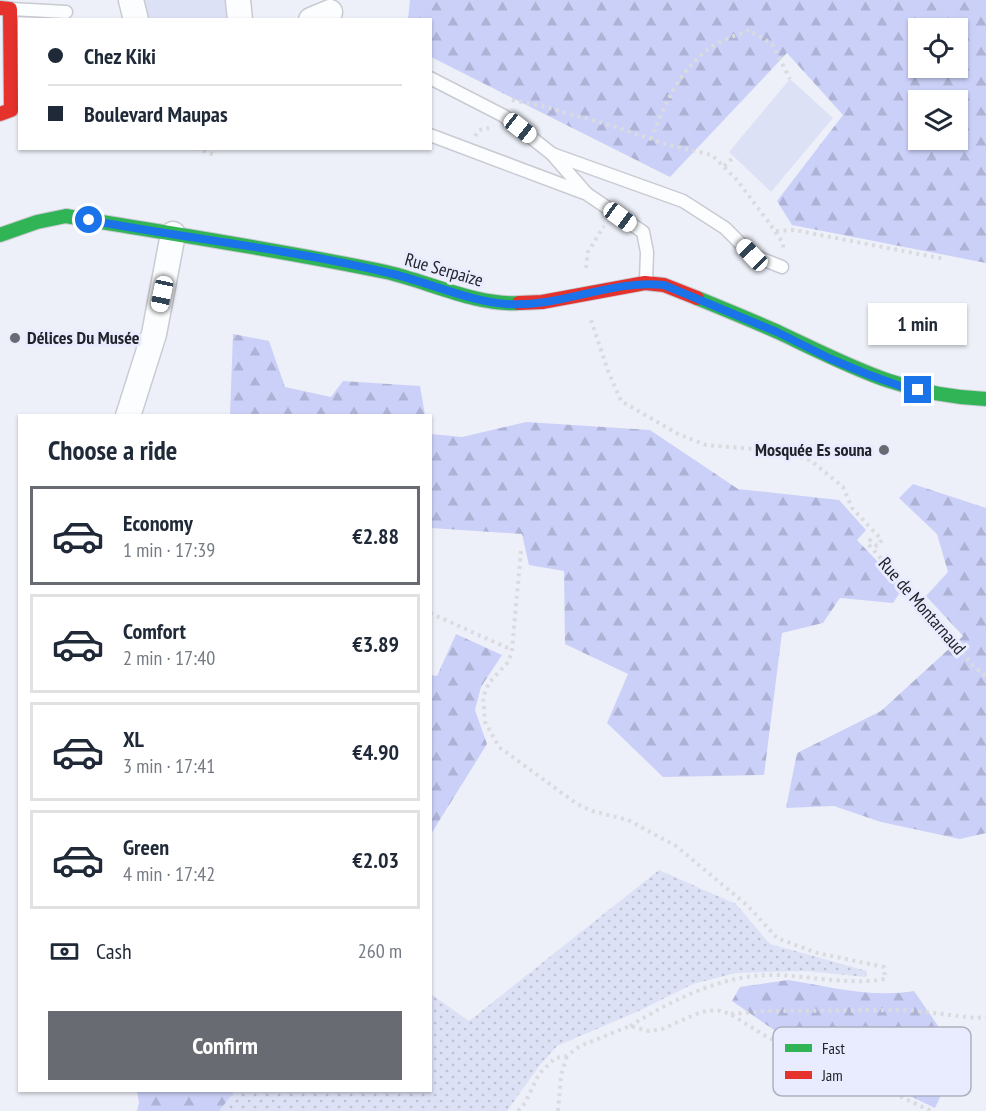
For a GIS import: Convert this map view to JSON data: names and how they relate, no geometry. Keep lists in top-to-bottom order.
{
  "streets": {
    "street": ["Rue Serpaize"],
    "path": ["Rue de Montarnaud"]
  },
  "crossings": [
    ["Rue Serpaize", "Rue de Montarnaud"]
  ],
  "places": ["Délices Du Musée", "Mosquée Es souna"],
  "legend": ["Fast", "Jam"],
  "page": {
    "banner": ["Chez Kiki", "Boulevard Maupas"],
    "bubble": "1 min",
    "heading": "Choose a ride",
    "list": [
      {
        "name": "Economy",
        "note": "1 min · 17:39",
        "value": "€2.88"
      },
      {
        "name": "Comfort",
        "note": "2 min · 17:40",
        "value": "€3.89"
      },
      {
        "name": "XL",
        "note": "3 min · 17:41",
        "value": "€4.90"
      },
      {
        "name": "Green",
        "note": "4 min · 17:42",
        "value": "€2.03"
      }
    ],
    "pay": ["Cash", "260 m"],
    "buttons": "Confirm"
  }
}
